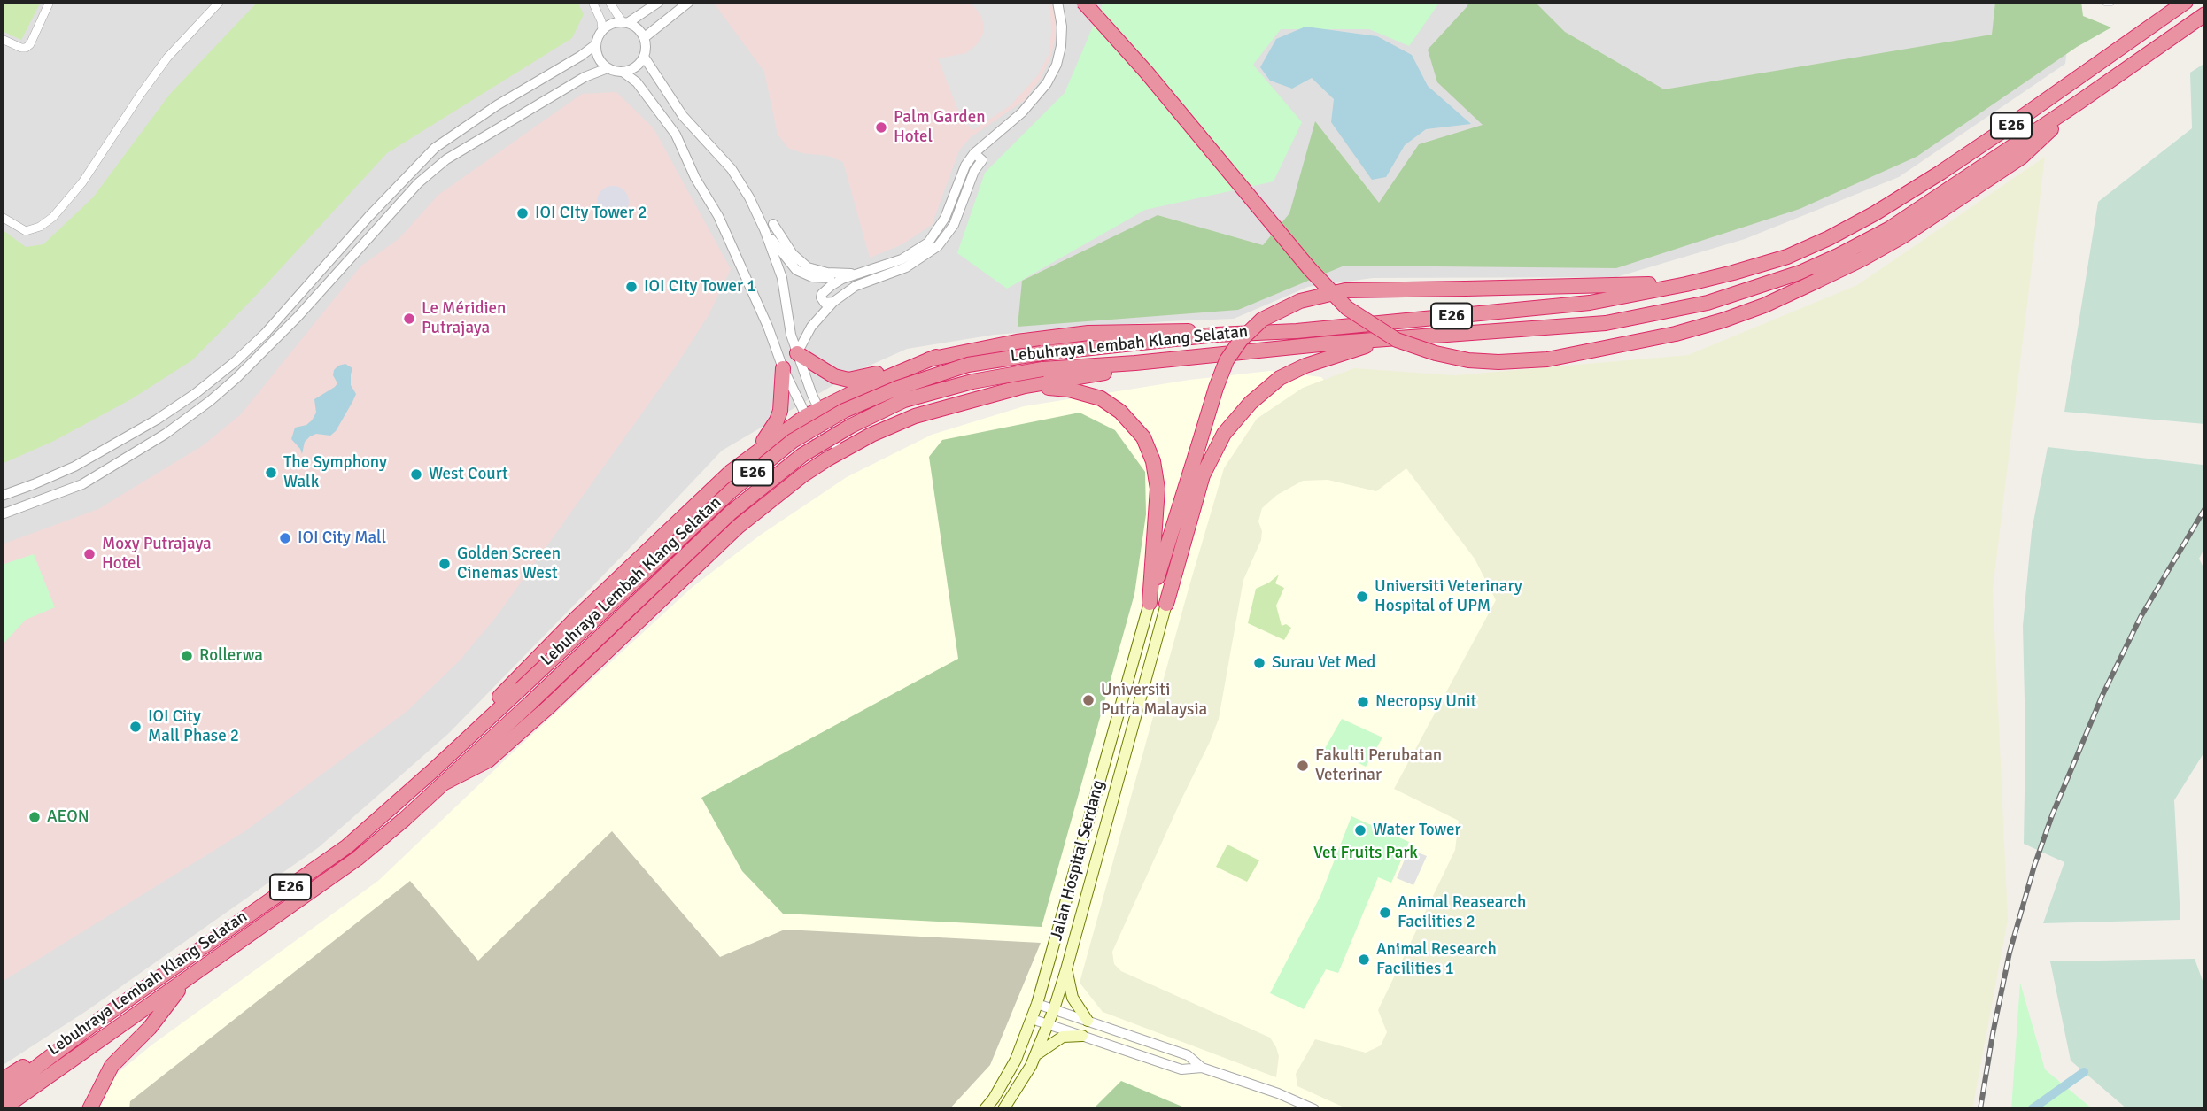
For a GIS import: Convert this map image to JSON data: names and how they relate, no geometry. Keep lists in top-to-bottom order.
{
  "streets": {
    "highway": ["E26", "Lebuhraya Lembah Klang Selatan"],
    "main road": ["Jalan Hospital Serdang"]
  },
  "parks": ["Vet Fruits Park"],
  "places": [
    "Palm Garden Hotel",
    "IOI CIty Tower 2",
    "IOI CIty Tower 1",
    "Le Méridien Putrajaya",
    "The Symphony Walk",
    "West Court",
    "IOI City Mall",
    "Moxy Putrajaya Hotel",
    "Golden Screen Cinemas West",
    "Universiti Veterinary Hospital of UPM",
    "Rollerwa",
    "Surau Vet Med",
    "Universiti Putra Malaysia",
    "Necropsy Unit",
    "IOI City Mall Phase 2",
    "Fakulti Perubatan Veterinar",
    "AEON",
    "Water Tower",
    "Animal Reasearch Facilities 2",
    "Animal Research Facilities 1"
  ]
}
